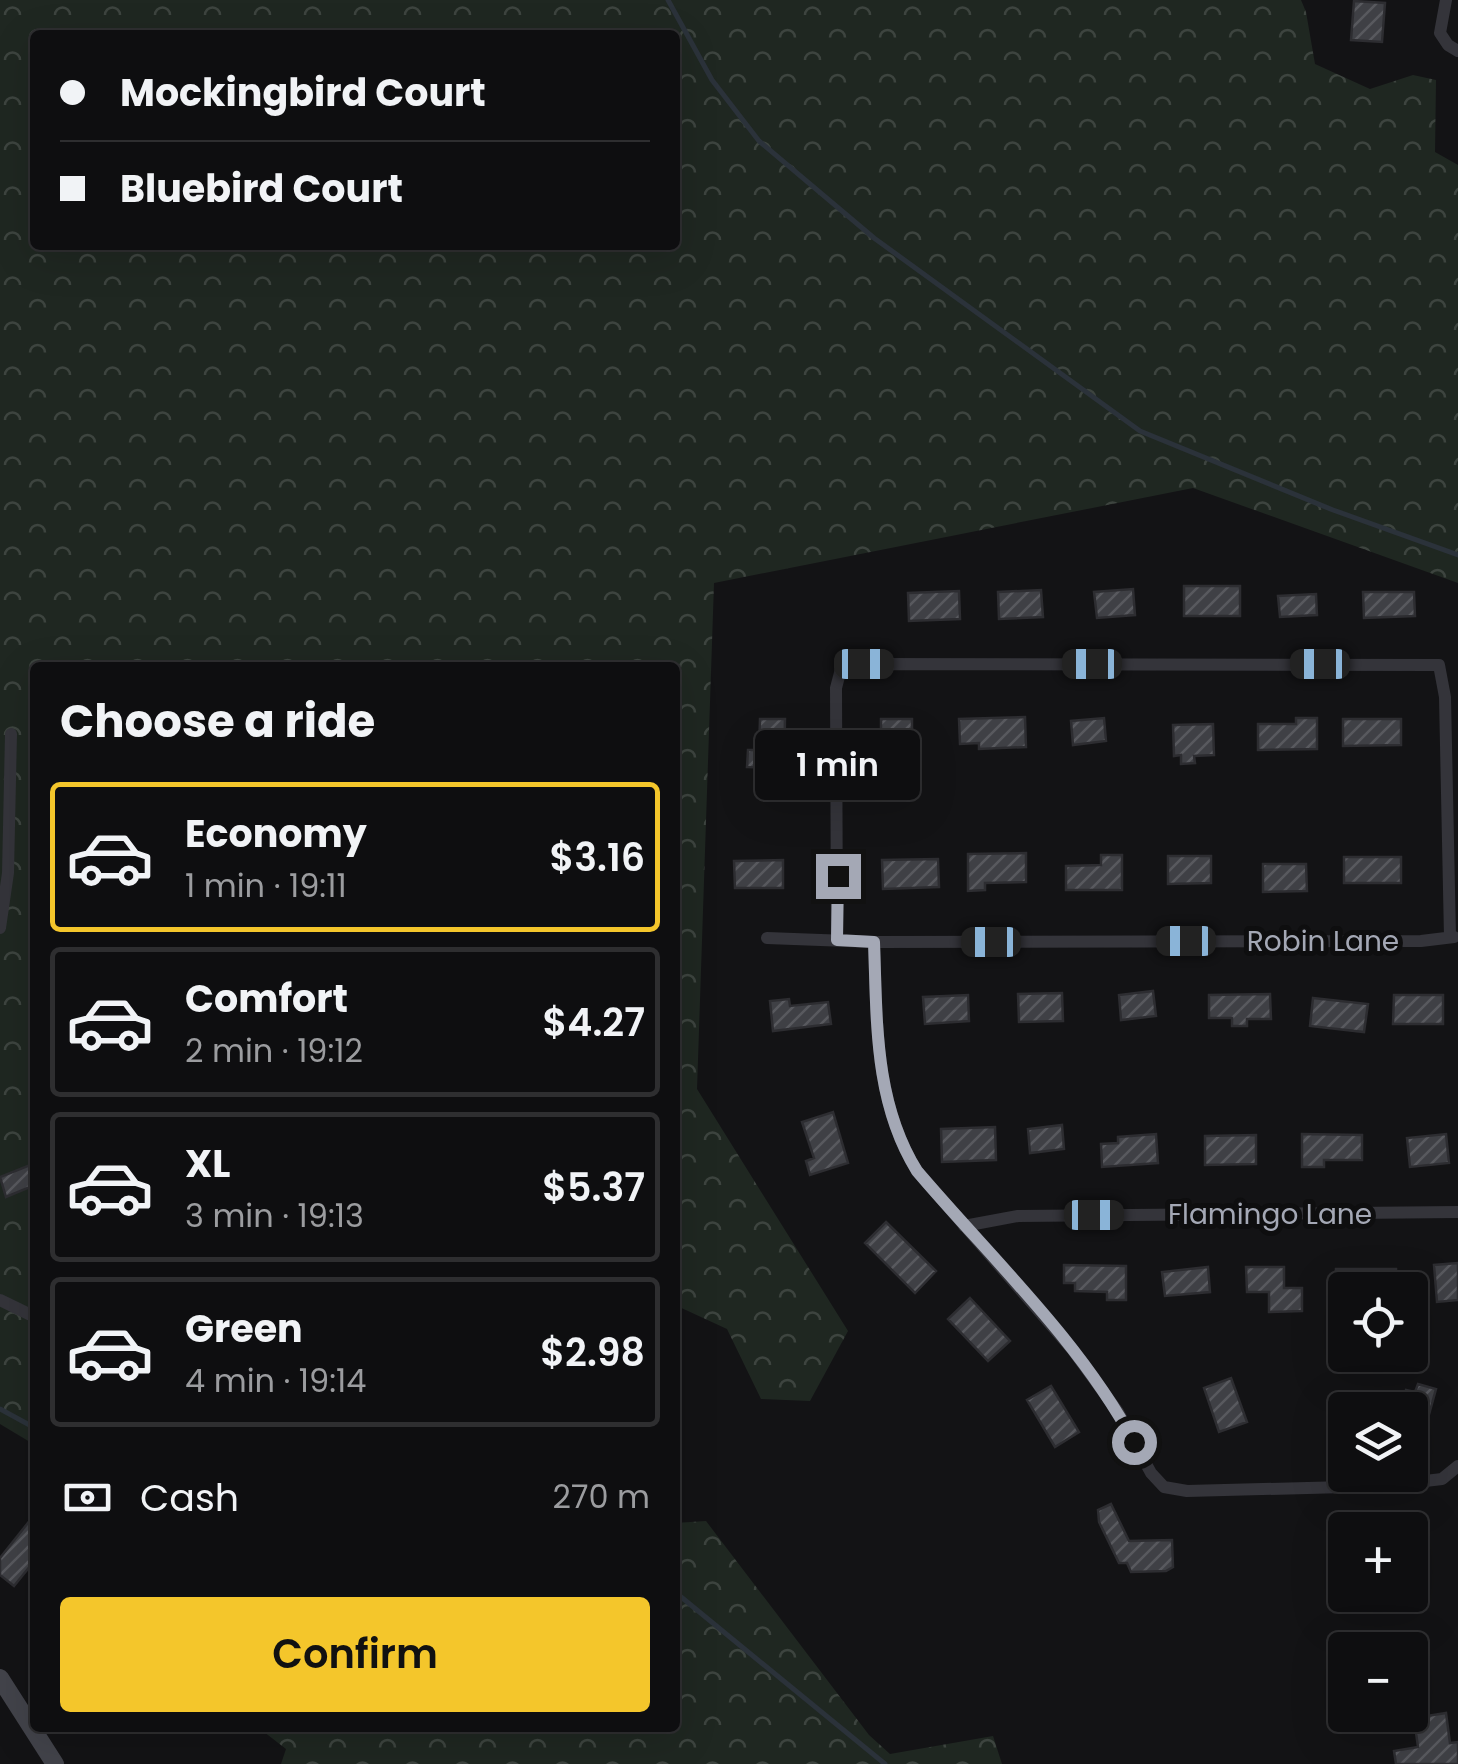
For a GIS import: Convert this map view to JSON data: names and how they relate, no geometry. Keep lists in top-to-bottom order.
{
  "streets": {
    "street": ["Robin Lane", "Flamingo Lane"]
  },
  "page": {
    "banner": ["Mockingbird Court", "Bluebird Court"],
    "heading": "Choose a ride",
    "bubble": "1 min",
    "list": [
      {
        "name": "Economy",
        "note": "1 min · 19:11",
        "value": "$3.16"
      },
      {
        "name": "Comfort",
        "note": "2 min · 19:12",
        "value": "$4.27"
      },
      {
        "name": "XL",
        "note": "3 min · 19:13",
        "value": "$5.37"
      },
      {
        "name": "Green",
        "note": "4 min · 19:14",
        "value": "$2.98"
      }
    ],
    "map_buttons": ["+", "−"],
    "pay": ["Cash", "270 m"],
    "buttons": "Confirm"
  }
}
